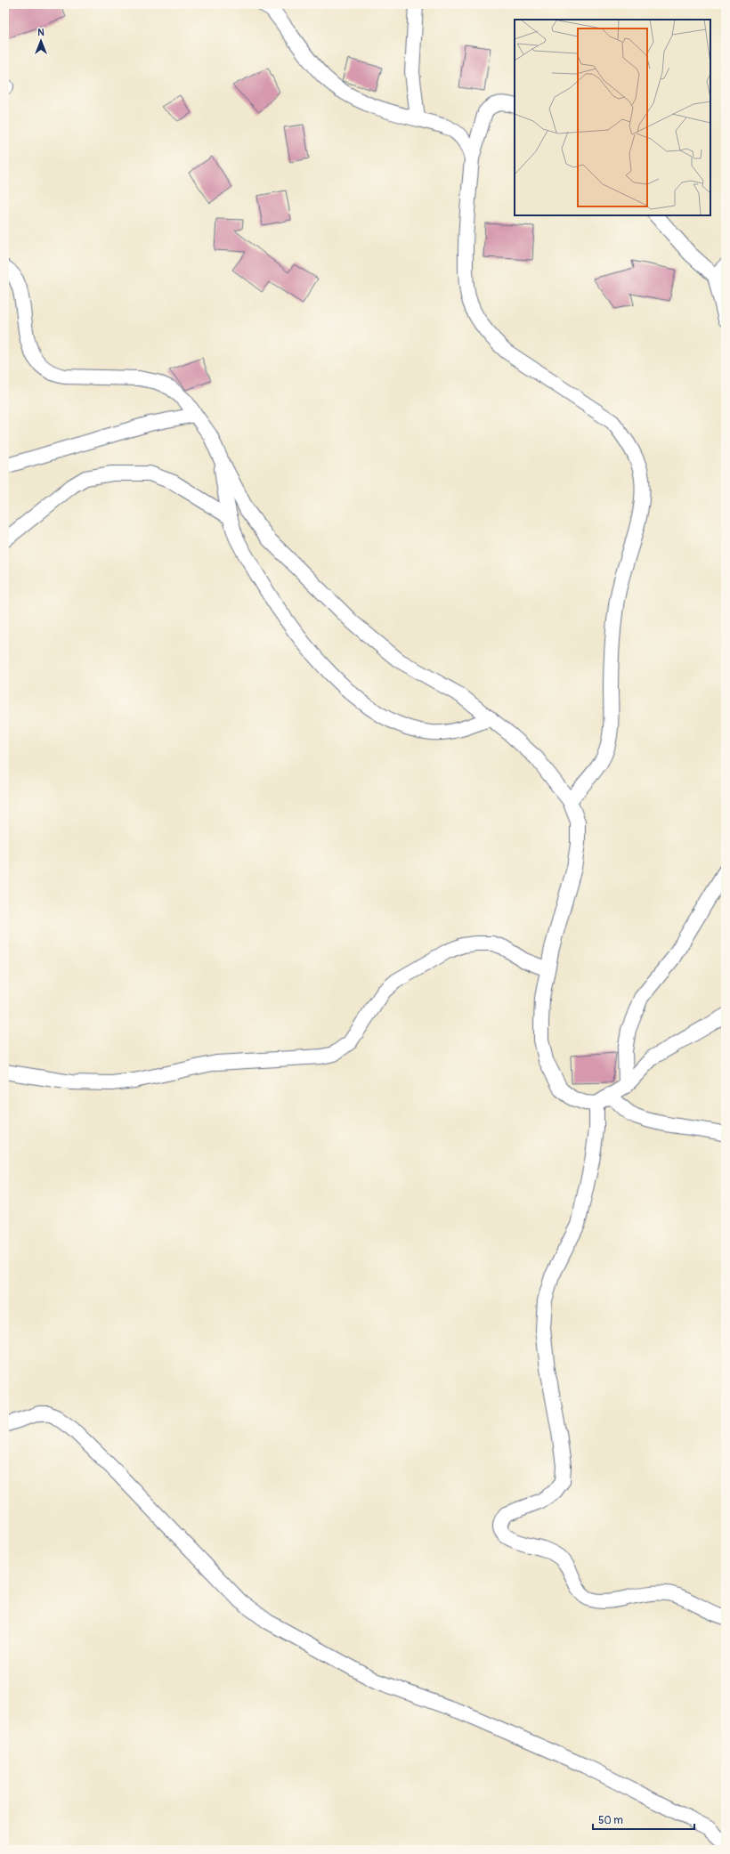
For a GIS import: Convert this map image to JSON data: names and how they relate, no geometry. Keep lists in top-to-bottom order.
{
  "scale_bar": "50 m",
  "north": "top"
}
